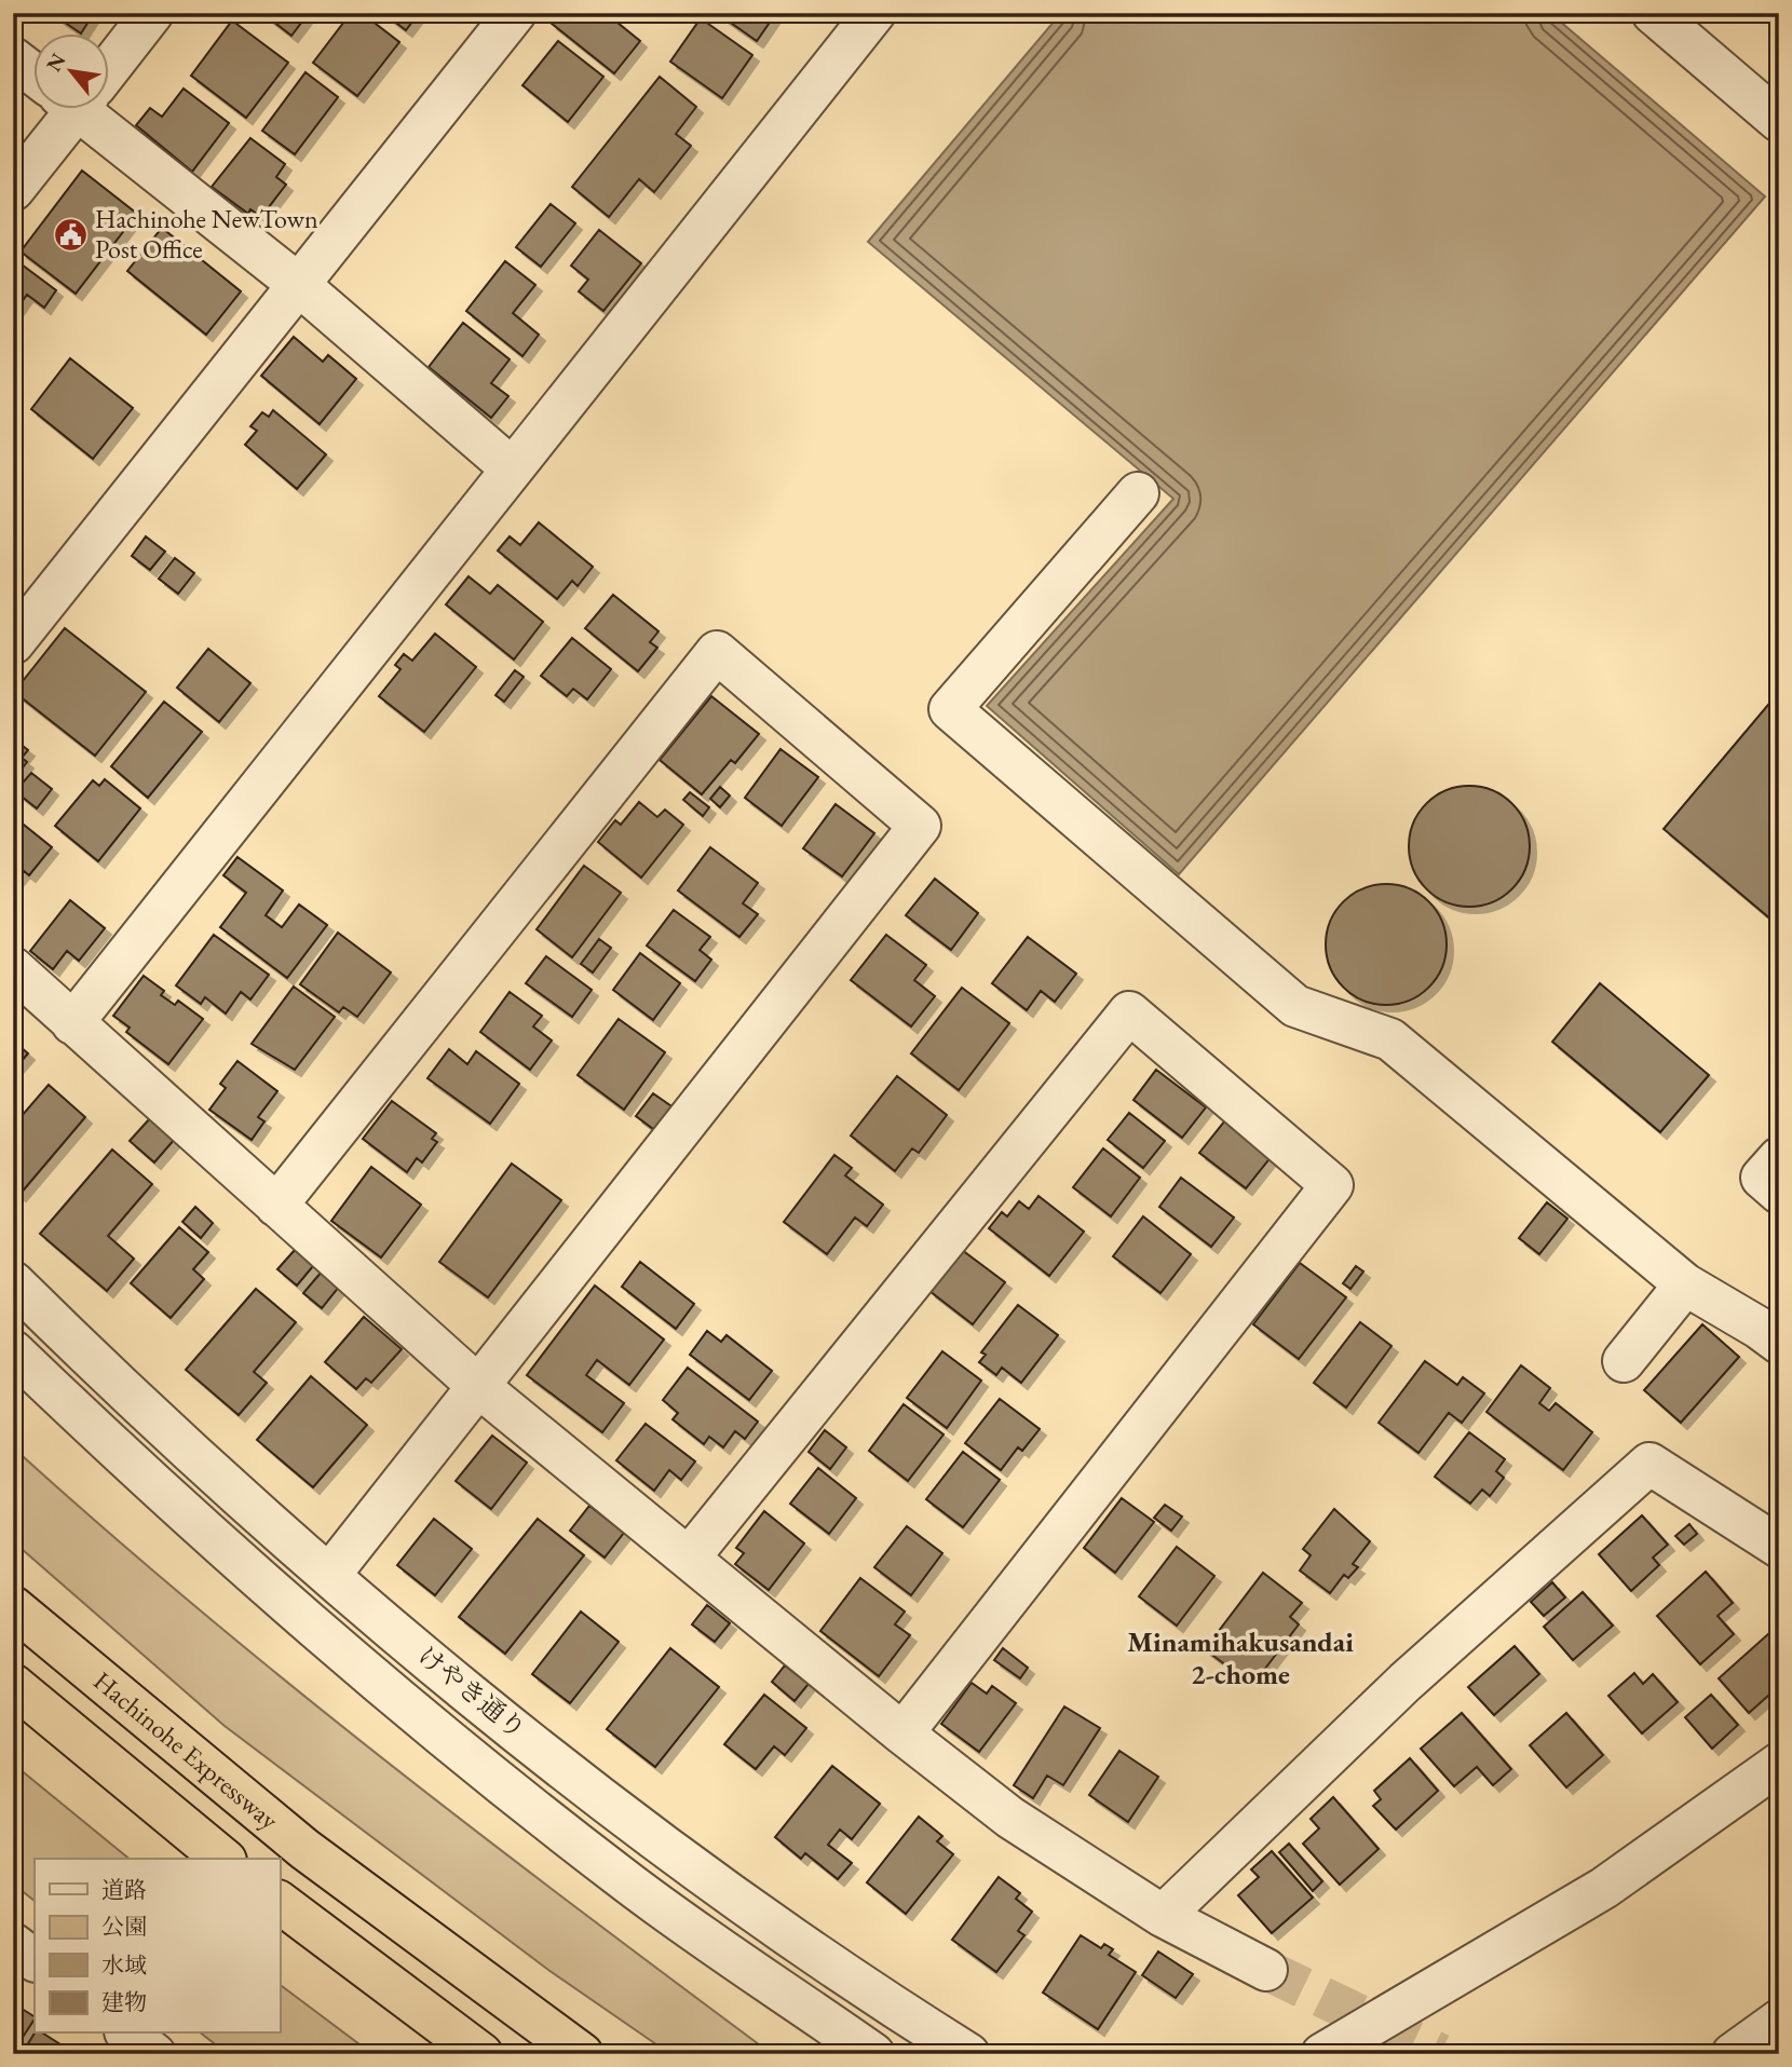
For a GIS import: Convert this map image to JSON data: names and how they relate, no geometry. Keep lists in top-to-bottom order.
{
  "streets": {
    "highway": ["Hachinohe Expressway"],
    "street": ["けやき通り"]
  },
  "districts": ["Minamihakusandai 2-chome"],
  "places": {
    "public building": ["Hachinohe NewTown Post Office"]
  },
  "legend": [
    "道路",
    "公園",
    "水域",
    "建物"
  ],
  "north": "top left"
}
